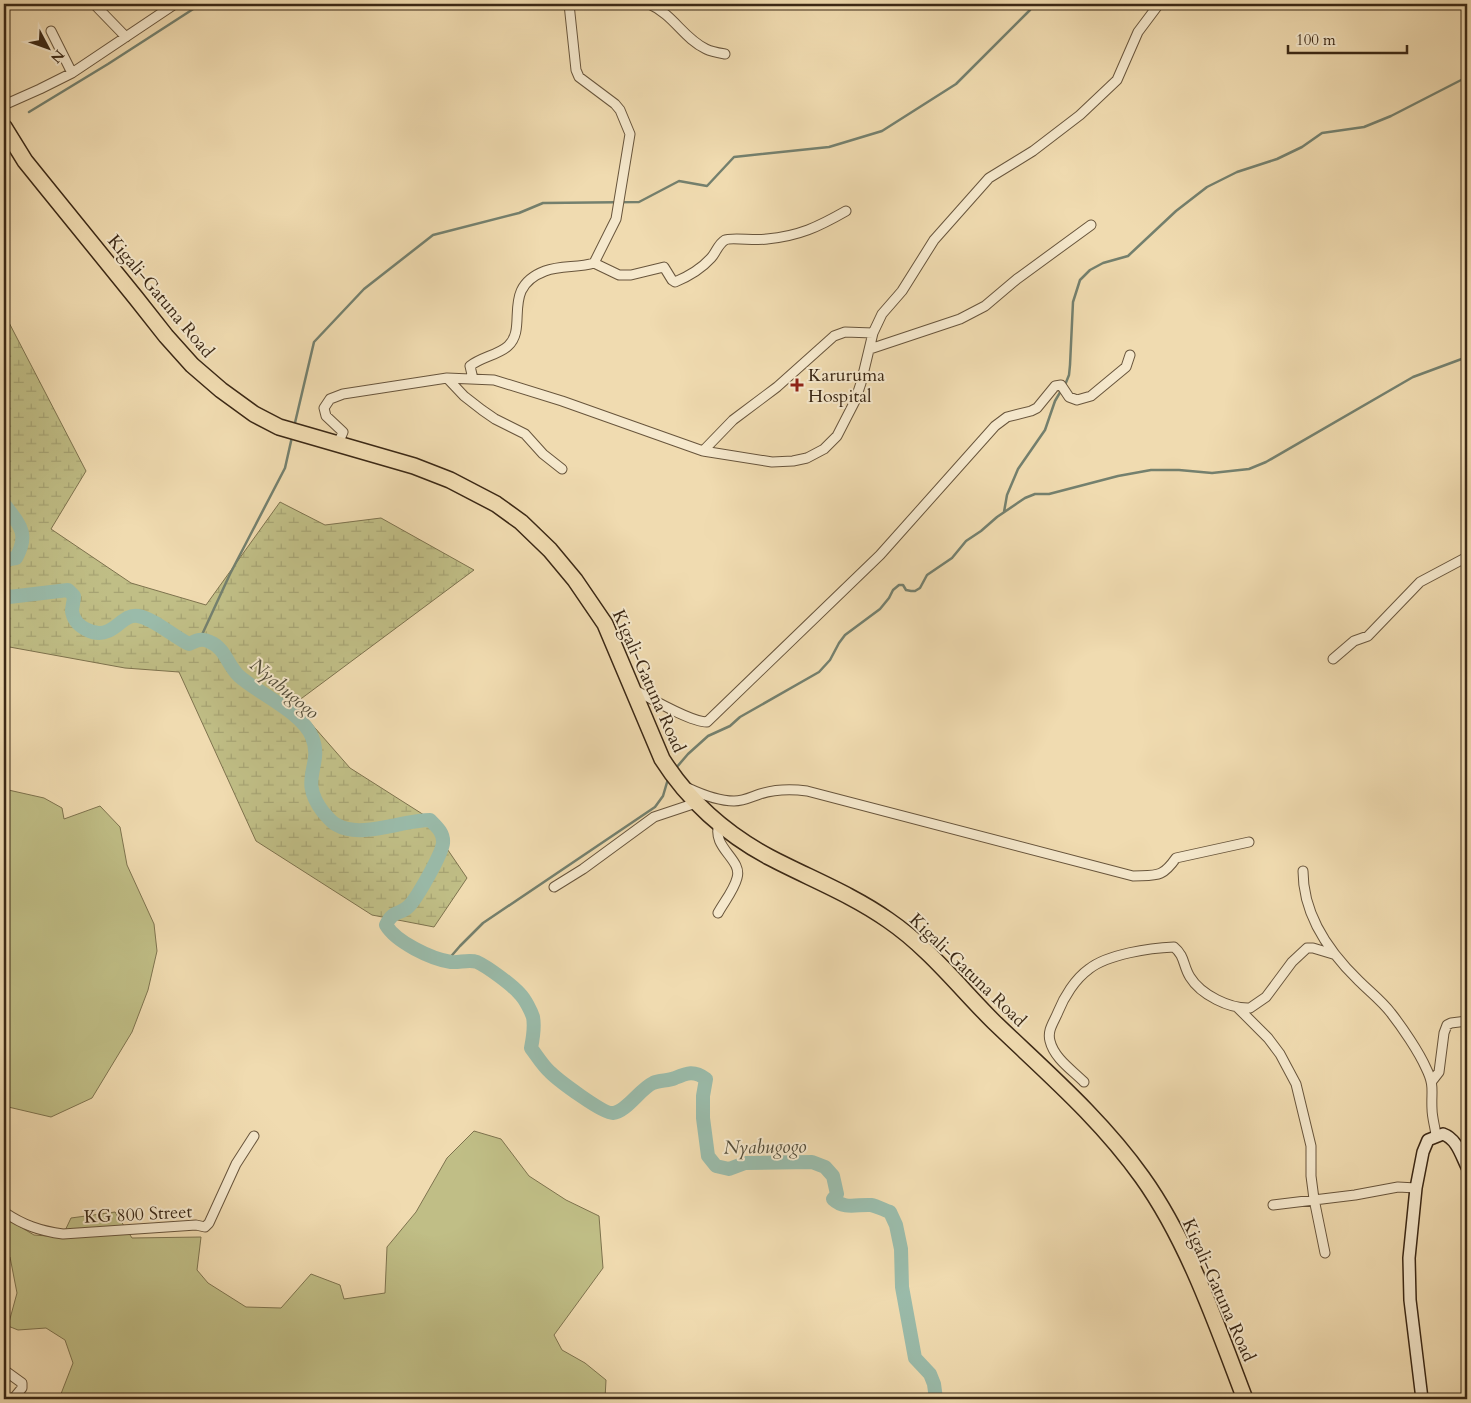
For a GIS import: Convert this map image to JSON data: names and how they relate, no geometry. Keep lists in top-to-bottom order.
{
  "streets": {
    "highway": ["Kigali-Gatuna Road"],
    "street": ["KG 800 Street"]
  },
  "water": ["Nyabugogo"],
  "places": {
    "health": ["Karuruma Hospital"]
  },
  "scale_bar": "100 m",
  "north": "bottom right"
}
